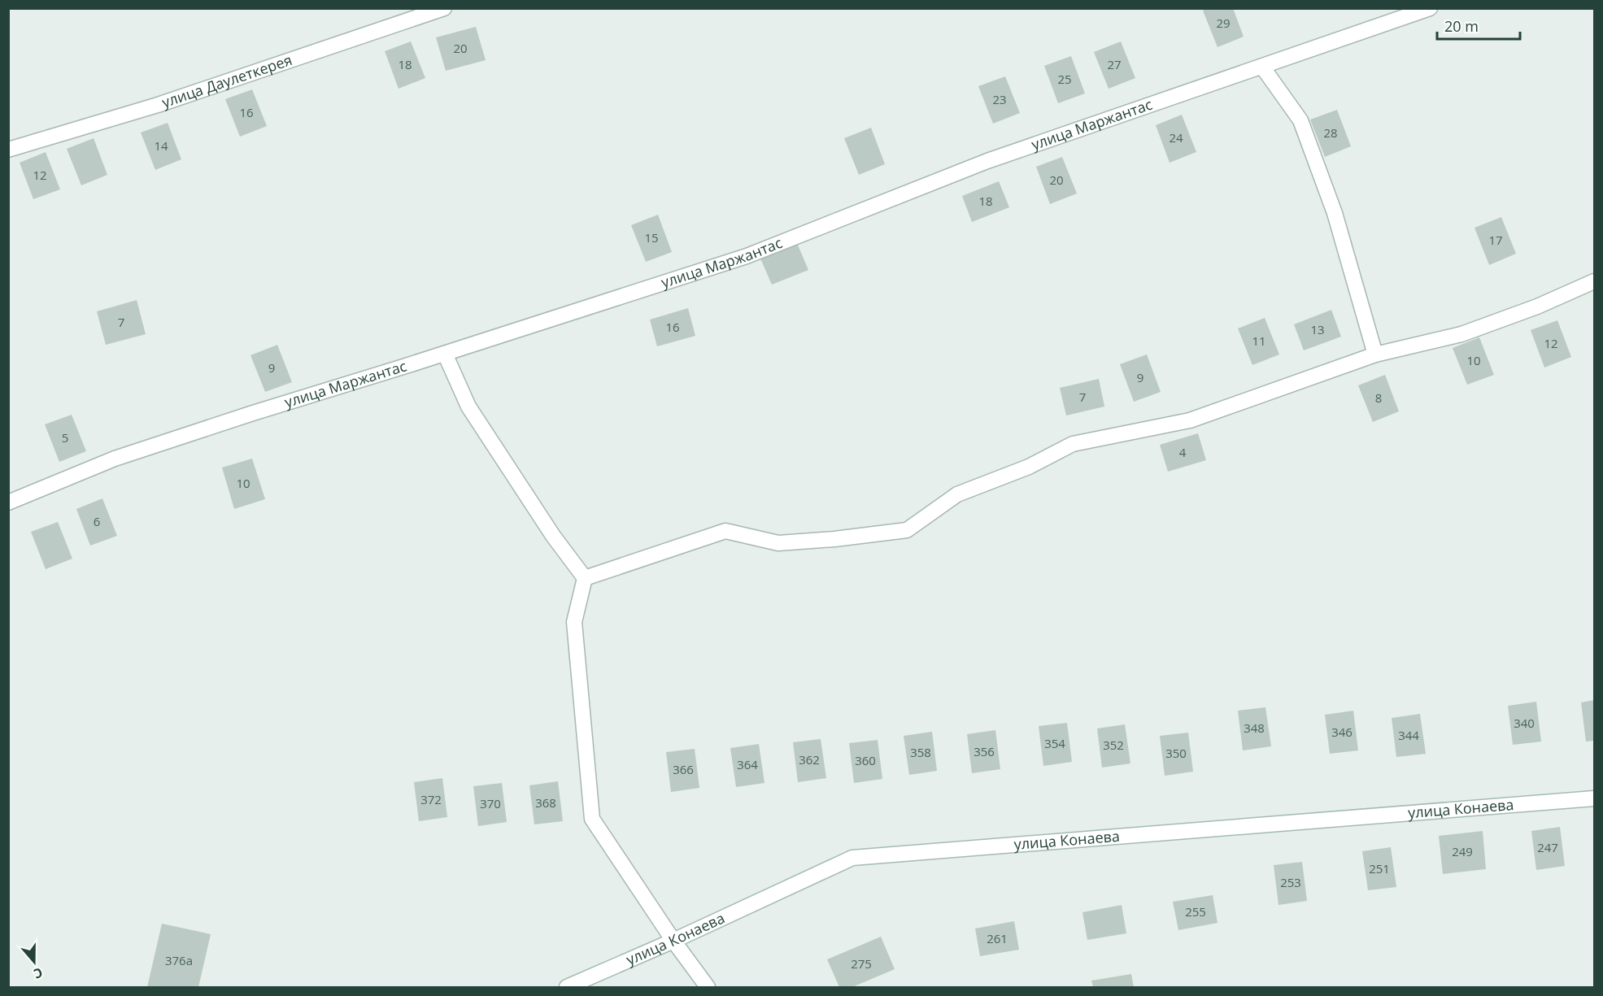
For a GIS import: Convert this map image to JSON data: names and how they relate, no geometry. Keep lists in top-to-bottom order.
{
  "streets": {
    "street": ["улица Даулеткерея", "улица Маржантас", "улица Конаева"]
  },
  "house_numbers": [
    "29",
    "20",
    "18",
    "27",
    "25",
    "23",
    "16",
    "28",
    "24",
    "14",
    "12",
    "20",
    "18",
    "15",
    "17",
    "7",
    "16",
    "13",
    "11",
    "12",
    "10",
    "9",
    "9",
    "7",
    "8",
    "5",
    "4",
    "10",
    "6",
    "340",
    "348",
    "346",
    "344",
    "354",
    "352",
    "356",
    "358",
    "350",
    "362",
    "360",
    "364",
    "366",
    "372",
    "368",
    "370",
    "247",
    "249",
    "251",
    "253",
    "255",
    "261",
    "376а",
    "275"
  ],
  "scale_bar": "20 m",
  "north": "bottom"
}
